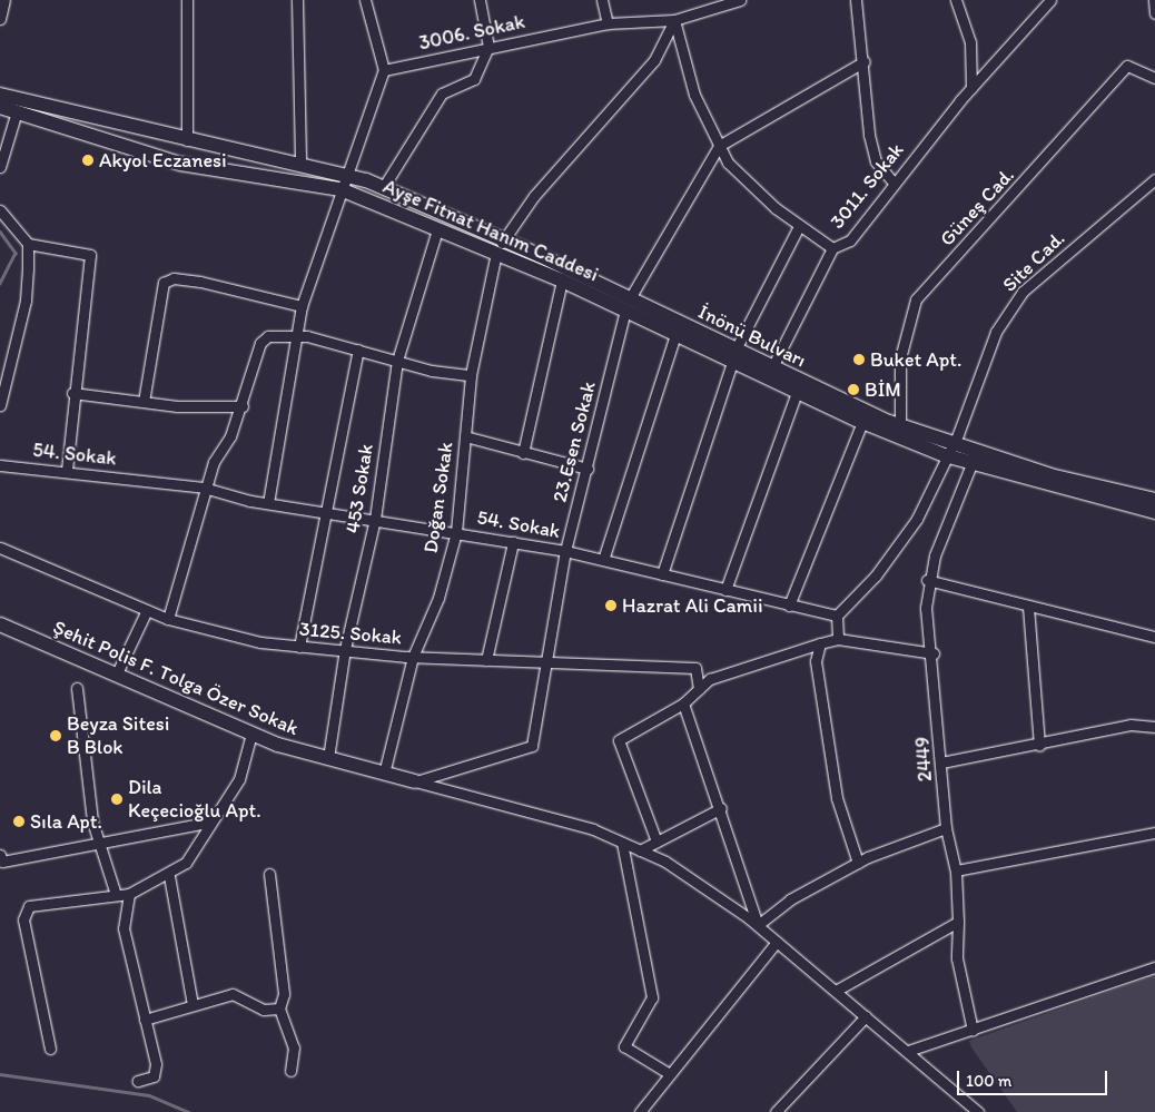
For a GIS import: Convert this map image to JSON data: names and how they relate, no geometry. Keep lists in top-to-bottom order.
{
  "streets": {
    "main road": ["Ayşe Fitnat Hanım Caddesi", "İnönü Bulvarı", "Şehit Polis F. Tolga Özer Sokak"],
    "street": [
      "3006. Sokak",
      "3011. Sokak",
      "Güneş Cad.",
      "Site Cad.",
      "23.Esen Sokak",
      "54. Sokak",
      "453 Sokak",
      "Doğan Sokak",
      "3125. Sokak",
      "2449"
    ]
  },
  "crossings": [
    ["3006. Sokak", "3011. Sokak"],
    ["3011. Sokak", "23.Esen Sokak"],
    ["Güneş Cad.", "İnönü Bulvarı"],
    ["Ayşe Fitnat Hanım Caddesi", "Site Cad."],
    ["Ayşe Fitnat Hanım Caddesi", "İnönü Bulvarı"],
    ["Ayşe Fitnat Hanım Caddesi", "23.Esen Sokak"],
    ["Ayşe Fitnat Hanım Caddesi", "453 Sokak"],
    ["Ayşe Fitnat Hanım Caddesi", "Doğan Sokak"],
    ["Site Cad.", "İnönü Bulvarı"],
    ["İnönü Bulvarı", "23.Esen Sokak"],
    ["İnönü Bulvarı", "Doğan Sokak"],
    ["İnönü Bulvarı", "2449"],
    ["23.Esen Sokak", "54. Sokak"],
    ["23.Esen Sokak", "3125. Sokak"],
    ["23.Esen Sokak", "Şehit Polis F. Tolga Özer Sokak"],
    ["54. Sokak", "453 Sokak"],
    ["54. Sokak", "Doğan Sokak"],
    ["453 Sokak", "3125. Sokak"],
    ["453 Sokak", "Şehit Polis F. Tolga Özer Sokak"],
    ["Doğan Sokak", "3125. Sokak"],
    ["Doğan Sokak", "Şehit Polis F. Tolga Özer Sokak"]
  ],
  "places": [
    "Akyol Eczanesi",
    "Buket Apt.",
    "BİM",
    "Hazrat Ali Camii",
    "Beyza Sitesi B Blok",
    "Dila Keçecioğlu Apt.",
    "Sıla Apt."
  ],
  "scale_bar": "100 m"
}
